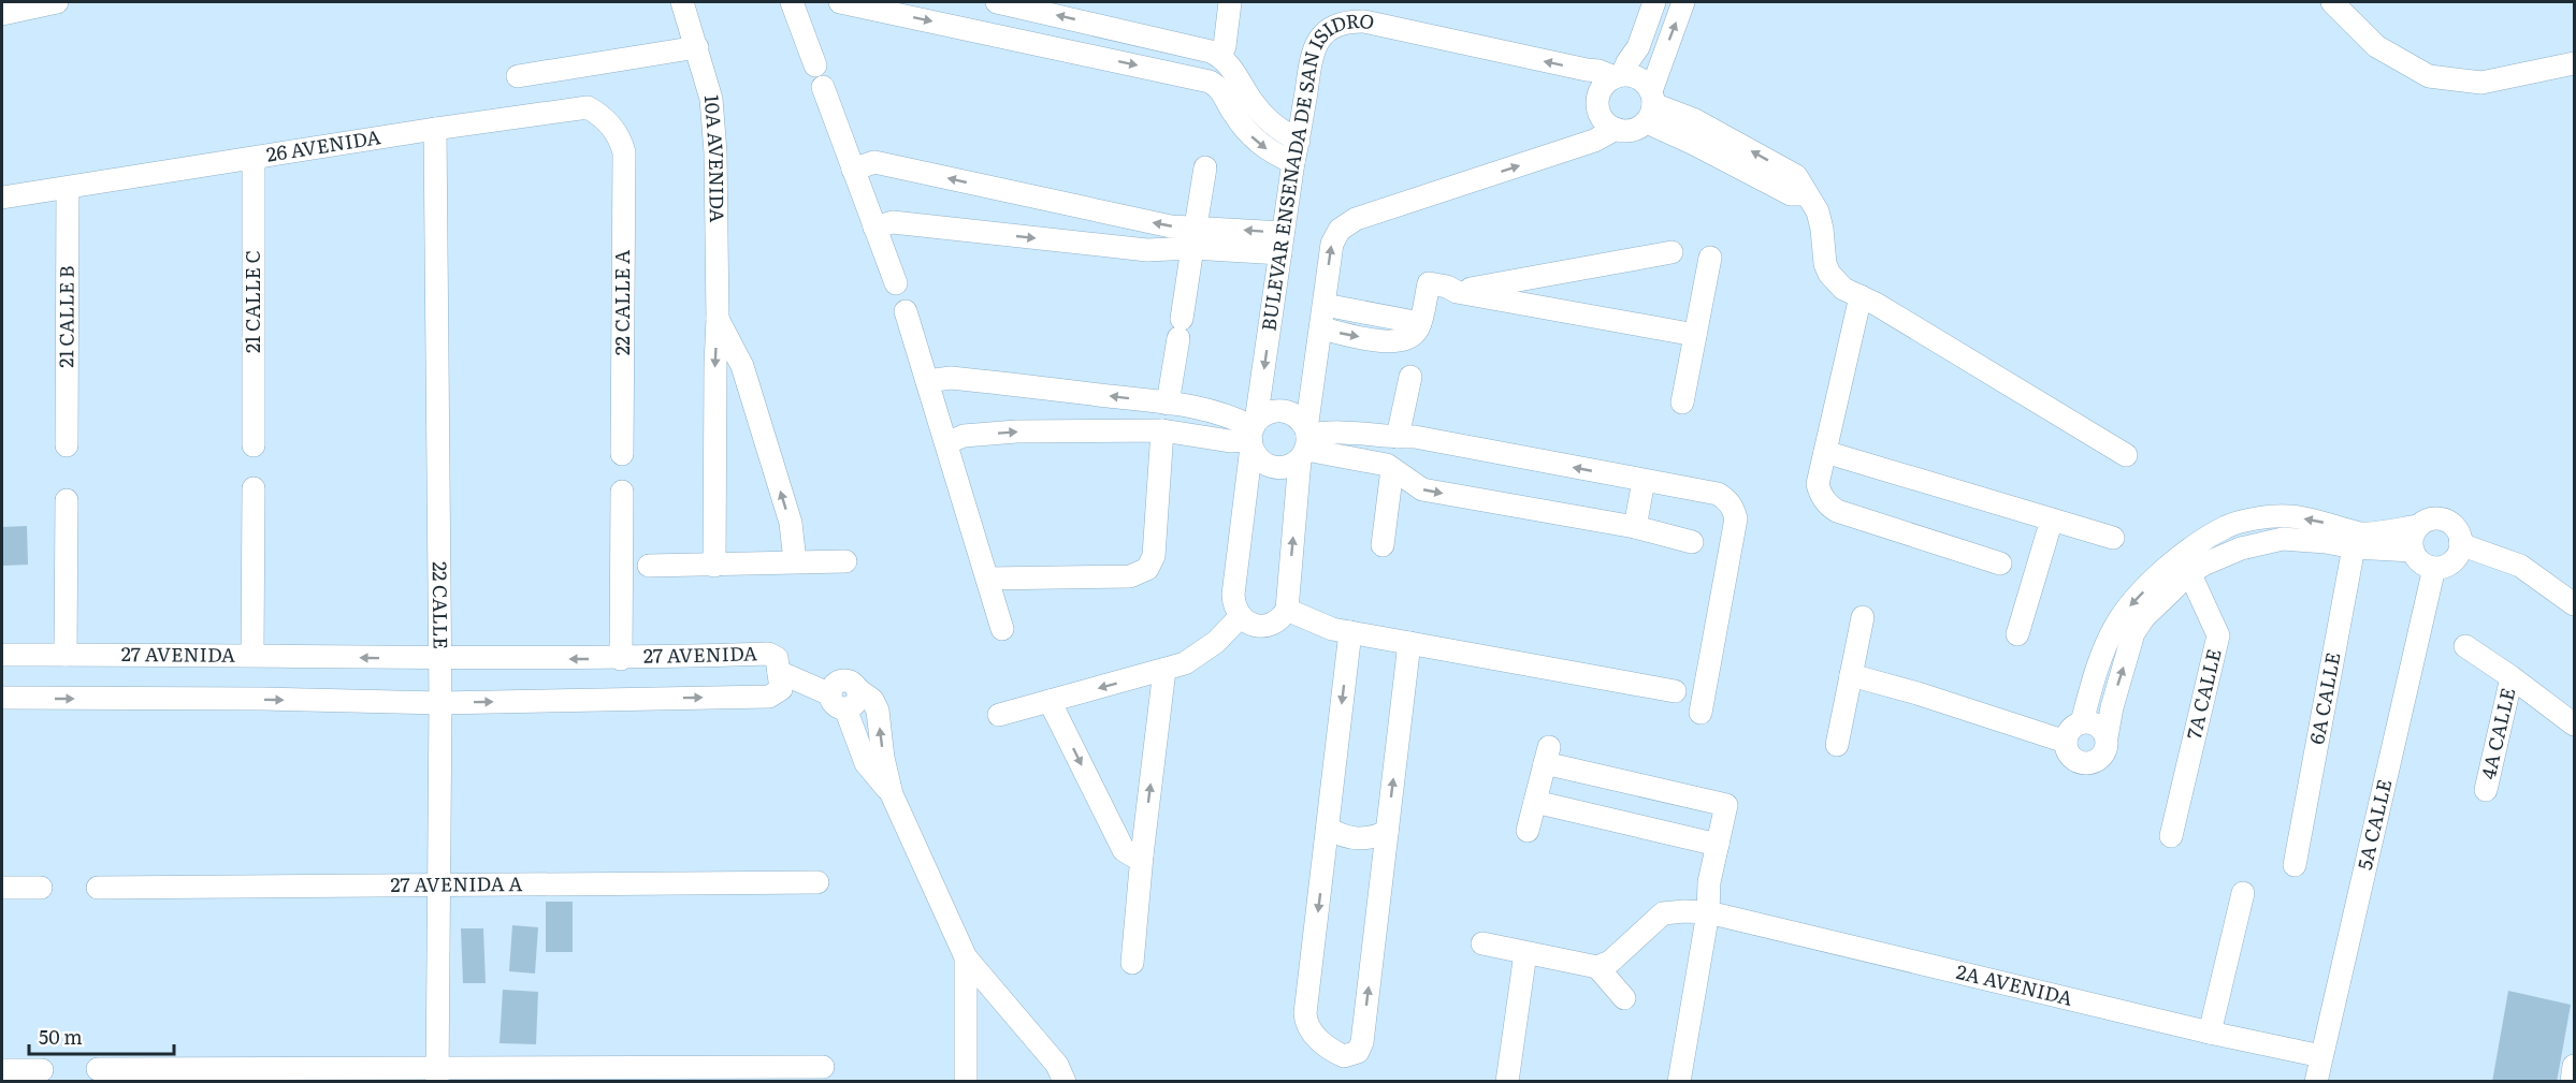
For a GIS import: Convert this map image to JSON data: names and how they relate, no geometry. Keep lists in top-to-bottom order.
{
  "streets": {
    "street": [
      "26 AVENIDA",
      "10A AVENIDA",
      "BULEVAR ENSENADA DE SAN ISIDRO",
      "21 CALLE C",
      "22 CALLE A",
      "21 CALLE B",
      "22 CALLE",
      "27 AVENIDA",
      "7A CALLE",
      "6A CALLE",
      "4A CALLE",
      "5A CALLE",
      "27 AVENIDA A",
      "2A AVENIDA"
    ]
  },
  "crossings": [
    ["26 AVENIDA", "21 CALLE C"],
    ["26 AVENIDA", "22 CALLE A"],
    ["26 AVENIDA", "21 CALLE B"],
    ["26 AVENIDA", "22 CALLE"],
    ["22 CALLE", "27 AVENIDA"],
    ["22 CALLE", "27 AVENIDA A"],
    ["5A CALLE", "2A AVENIDA"]
  ],
  "scale_bar": "50 m"
}
